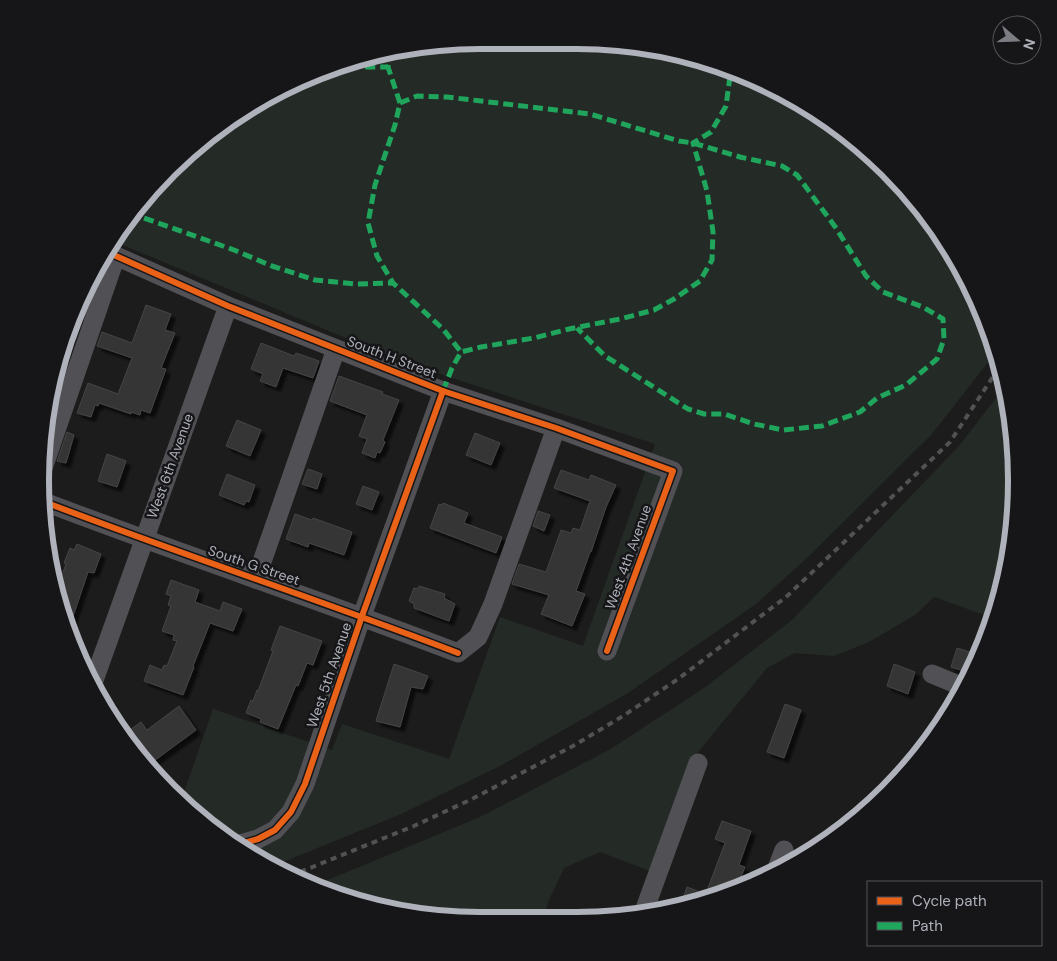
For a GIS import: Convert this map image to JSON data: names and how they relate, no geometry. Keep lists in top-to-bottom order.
{
  "streets": {
    "street": [
      "South H Street",
      "West 6th Avenue",
      "West 4th Avenue",
      "South G Street",
      "West 5th Avenue"
    ]
  },
  "crossings": [
    ["South H Street", "West 6th Avenue"],
    ["South H Street", "West 4th Avenue"],
    ["South H Street", "South G Street"],
    ["South H Street", "West 5th Avenue"],
    ["West 6th Avenue", "South G Street"],
    ["South G Street", "West 5th Avenue"]
  ],
  "legend": ["Cycle path", "Path"],
  "north": "right"
}
